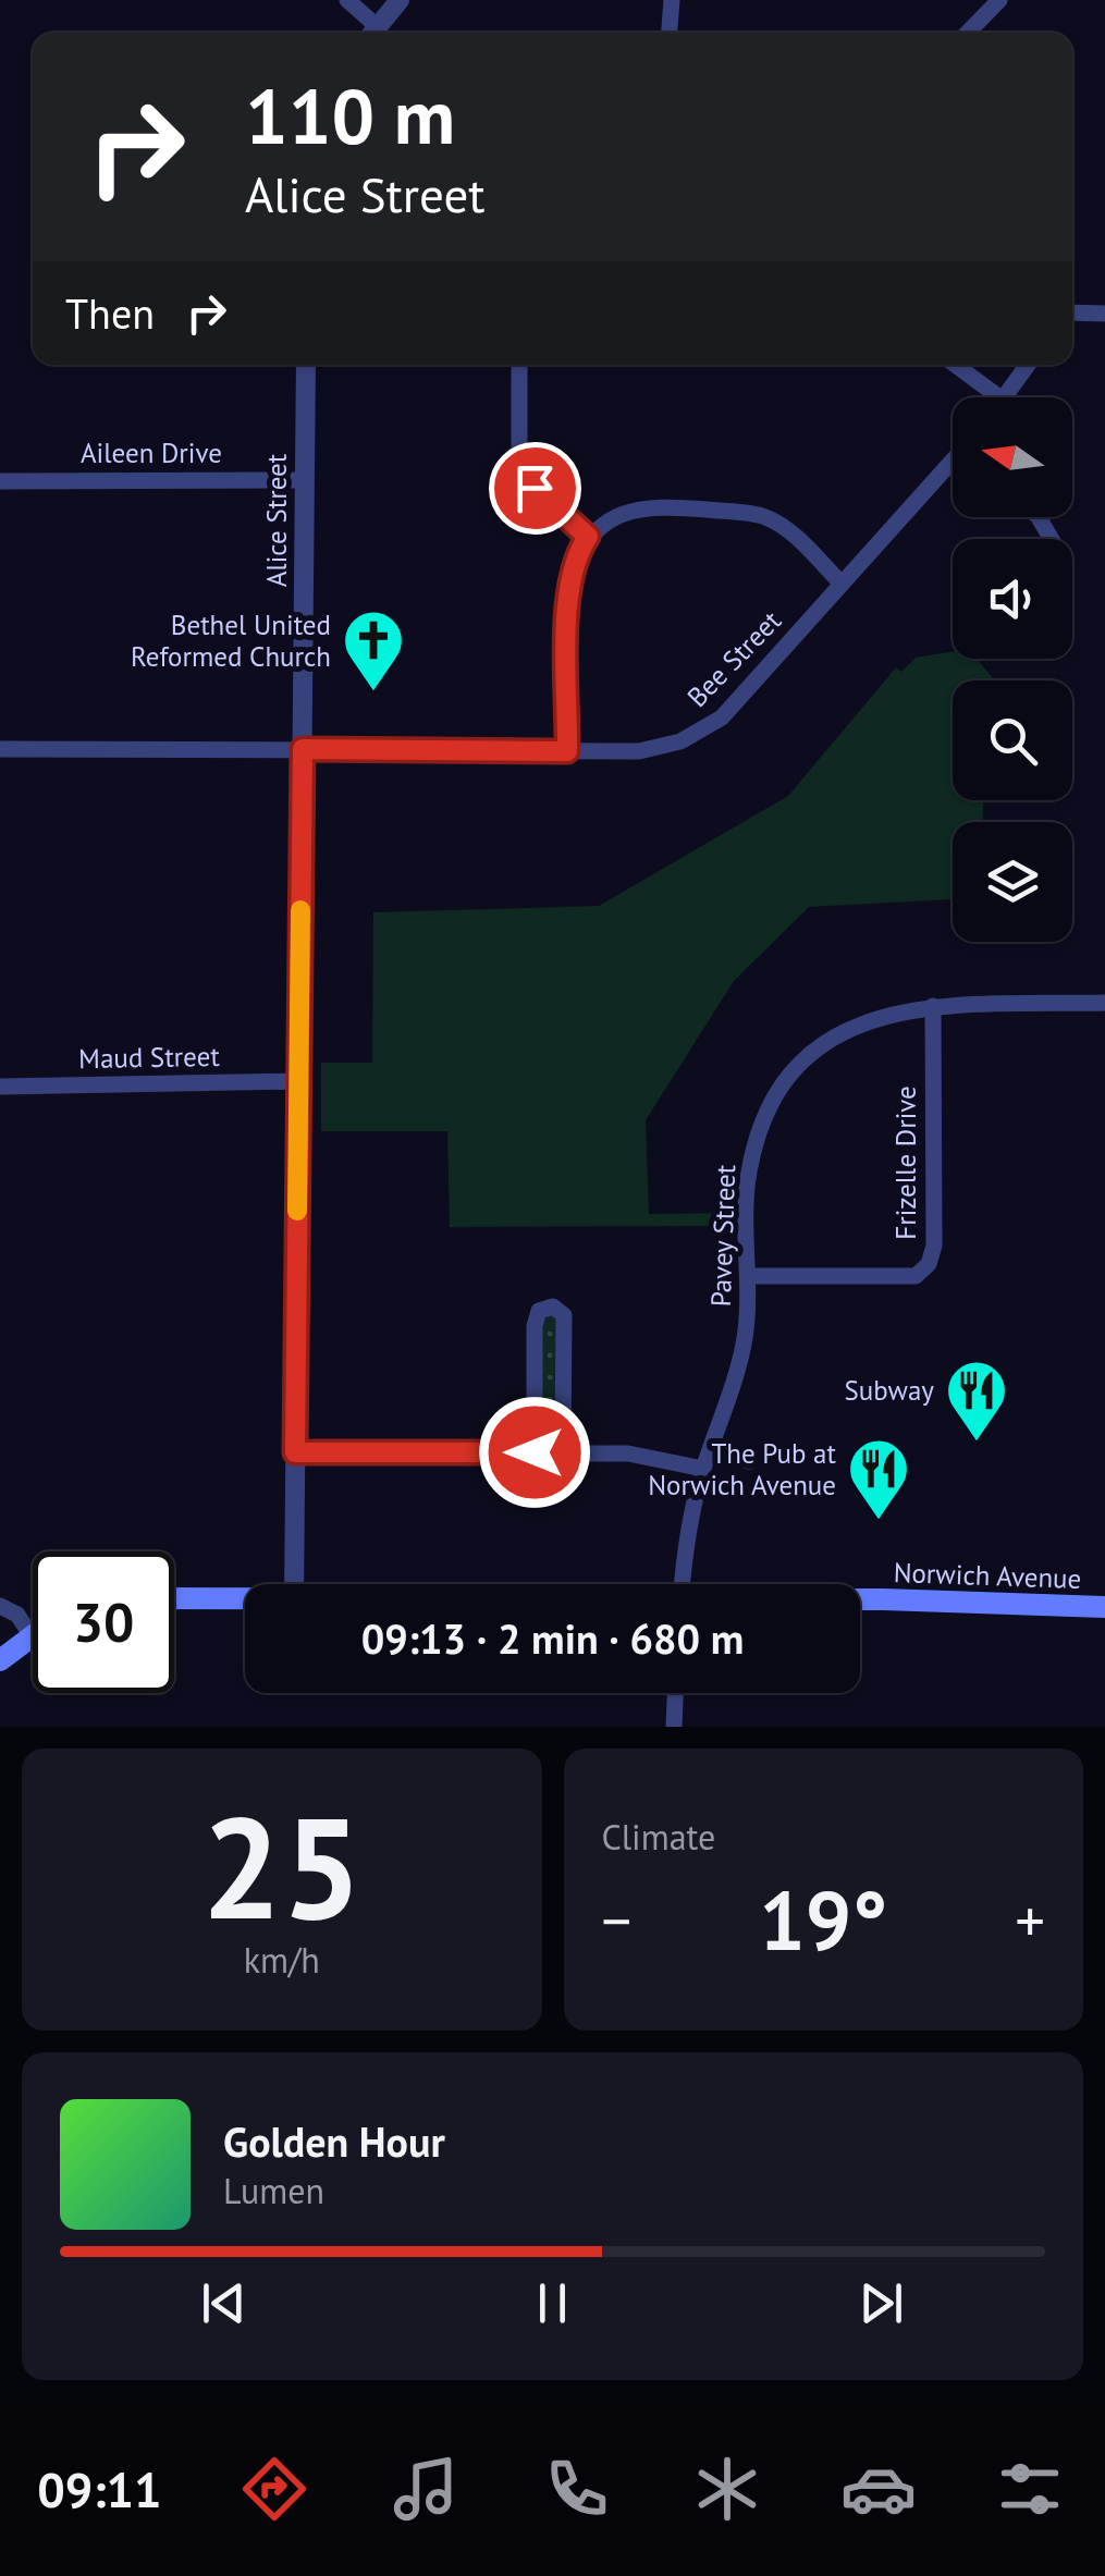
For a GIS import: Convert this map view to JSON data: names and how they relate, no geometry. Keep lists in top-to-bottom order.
{
  "streets": {
    "main road": ["Norwich Avenue"],
    "street": [
      "Aileen Drive",
      "Alice Street",
      "Bee Street",
      "Maud Street",
      "Frizelle Drive",
      "Pavey Street"
    ]
  },
  "crossings": [
    ["Aileen Drive", "Alice Street"],
    ["Alice Street", "Bee Street"],
    ["Alice Street", "Maud Street"],
    ["Frizelle Drive", "Pavey Street"]
  ],
  "places": {
    "church": ["Bethel United Reformed Church"],
    "restaurant": ["Subway", "The Pub at Norwich Avenue"]
  },
  "north": "left",
  "page": {
    "turn": ["110 m", "Alice Street"],
    "then": "Then",
    "limit": "30",
    "trip": "09:13 · 2 min · 680 m",
    "tile": [
      ["25", "km/h"],
      "Climate"
    ],
    "heat": ["−", "19°", "+"],
    "song": ["Golden Hour", "Lumen"],
    "tabs": "09:11"
  }
}
